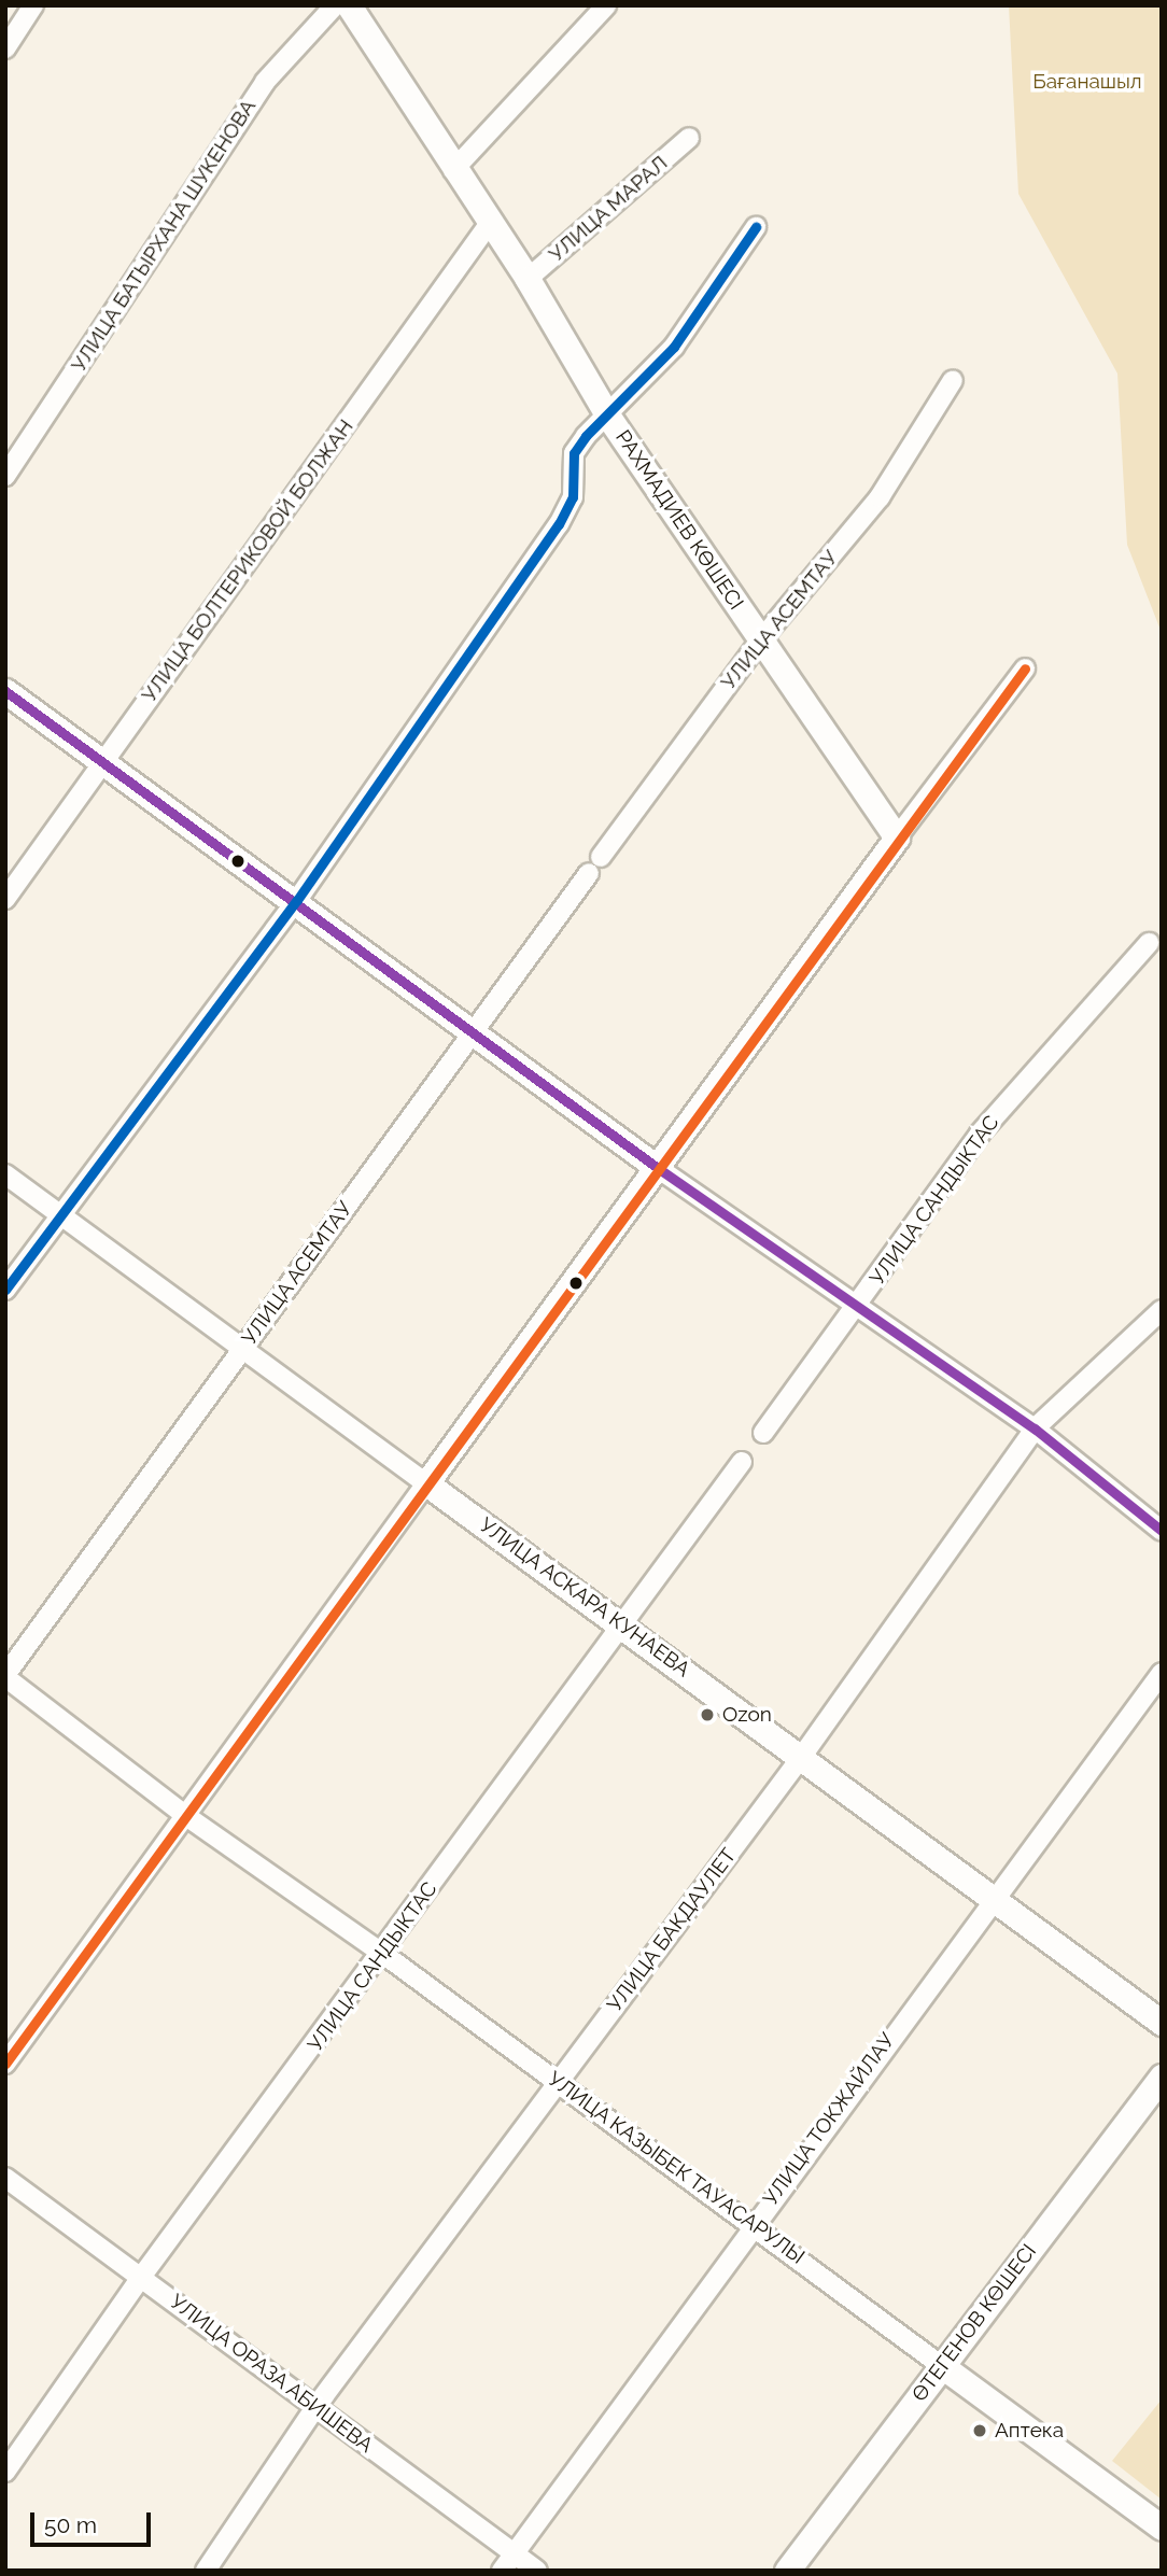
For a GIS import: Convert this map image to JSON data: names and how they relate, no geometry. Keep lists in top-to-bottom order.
{
  "streets": {
    "street": [
      "УЛИЦА МАРАЛ",
      "УЛИЦА БАТЫРХАНА ШУКЕНОВА",
      "РАХМАДИЕВ КӨШЕСІ",
      "УЛИЦА БОЛТЕРИКОВОЙ БОЛЖАН",
      "УЛИЦА АСЕМТАУ",
      "УЛИЦА САНДЫКТАС",
      "УЛИЦА АСКАРА КУНАЕВА",
      "УЛИЦА БАКДАУЛЕТ",
      "УЛИЦА ТОКЖАЙЛАУ",
      "УЛИЦА КАЗЫБЕК ТАУАСАРУЛЫ",
      "ӨТЕГЕНОВ КӨШЕСІ",
      "УЛИЦА ОРАЗА АБИШЕВА"
    ]
  },
  "crossings": [
    ["УЛИЦА МАРАЛ", "РАХМАДИЕВ КӨШЕСІ"],
    ["РАХМАДИЕВ КӨШЕСІ", "УЛИЦА БОЛТЕРИКОВОЙ БОЛЖАН"],
    ["РАХМАДИЕВ КӨШЕСІ", "УЛИЦА АСЕМТАУ"],
    ["УЛИЦА АСЕМТАУ", "УЛИЦА АСКАРА КУНАЕВА"],
    ["УЛИЦА АСЕМТАУ", "УЛИЦА КАЗЫБЕК ТАУАСАРУЛЫ"],
    ["УЛИЦА САНДЫКТАС", "УЛИЦА АСКАРА КУНАЕВА"],
    ["УЛИЦА САНДЫКТАС", "УЛИЦА КАЗЫБЕК ТАУАСАРУЛЫ"],
    ["УЛИЦА САНДЫКТАС", "УЛИЦА ОРАЗА АБИШЕВА"],
    ["УЛИЦА АСКАРА КУНАЕВА", "УЛИЦА БАКДАУЛЕТ"],
    ["УЛИЦА АСКАРА КУНАЕВА", "УЛИЦА ТОКЖАЙЛАУ"],
    ["УЛИЦА БАКДАУЛЕТ", "УЛИЦА КАЗЫБЕК ТАУАСАРУЛЫ"],
    ["УЛИЦА БАКДАУЛЕТ", "УЛИЦА ОРАЗА АБИШЕВА"],
    ["УЛИЦА ТОКЖАЙЛАУ", "УЛИЦА КАЗЫБЕК ТАУАСАРУЛЫ"],
    ["УЛИЦА ТОКЖАЙЛАУ", "УЛИЦА ОРАЗА АБИШЕВА"],
    ["УЛИЦА КАЗЫБЕК ТАУАСАРУЛЫ", "ӨТЕГЕНОВ КӨШЕСІ"]
  ],
  "parks": ["Бағанашыл"],
  "places": ["Ozon", "Аптека"],
  "scale_bar": "50 m"
}
